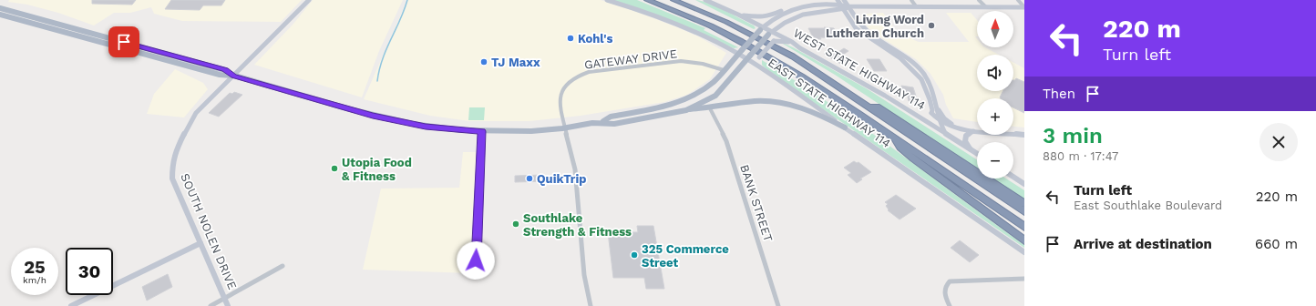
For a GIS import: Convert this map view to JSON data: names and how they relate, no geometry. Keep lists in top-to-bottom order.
{
  "streets": {
    "main road": ["WEST STATE HIGHWAY 114", "EAST STATE HIGHWAY 114", "SOUTH NOLEN DRIVE"],
    "street": ["GATEWAY DRIVE", "BANK STREET"]
  },
  "places": [
    "Living Word Lutheran Church",
    "Kohl's",
    "TJ Maxx",
    "Utopia Food & Fitness",
    "QuikTrip",
    "Southlake Strength & Fitness",
    "325 Commerce Street"
  ],
  "north": "top",
  "page": {
    "turn": ["220 m", "Turn left"],
    "map_buttons": ["+", "−"],
    "then": "Then",
    "heading": ["3 min", "880 m · 17:47"],
    "list": [
      {
        "name": "Turn left",
        "note": "East Southlake Boulevard",
        "value": "220 m"
      },
      {
        "name": "Arrive at destination",
        "value": "660 m"
      }
    ],
    "speed": "25 km/h",
    "limit": "30"
  }
}
